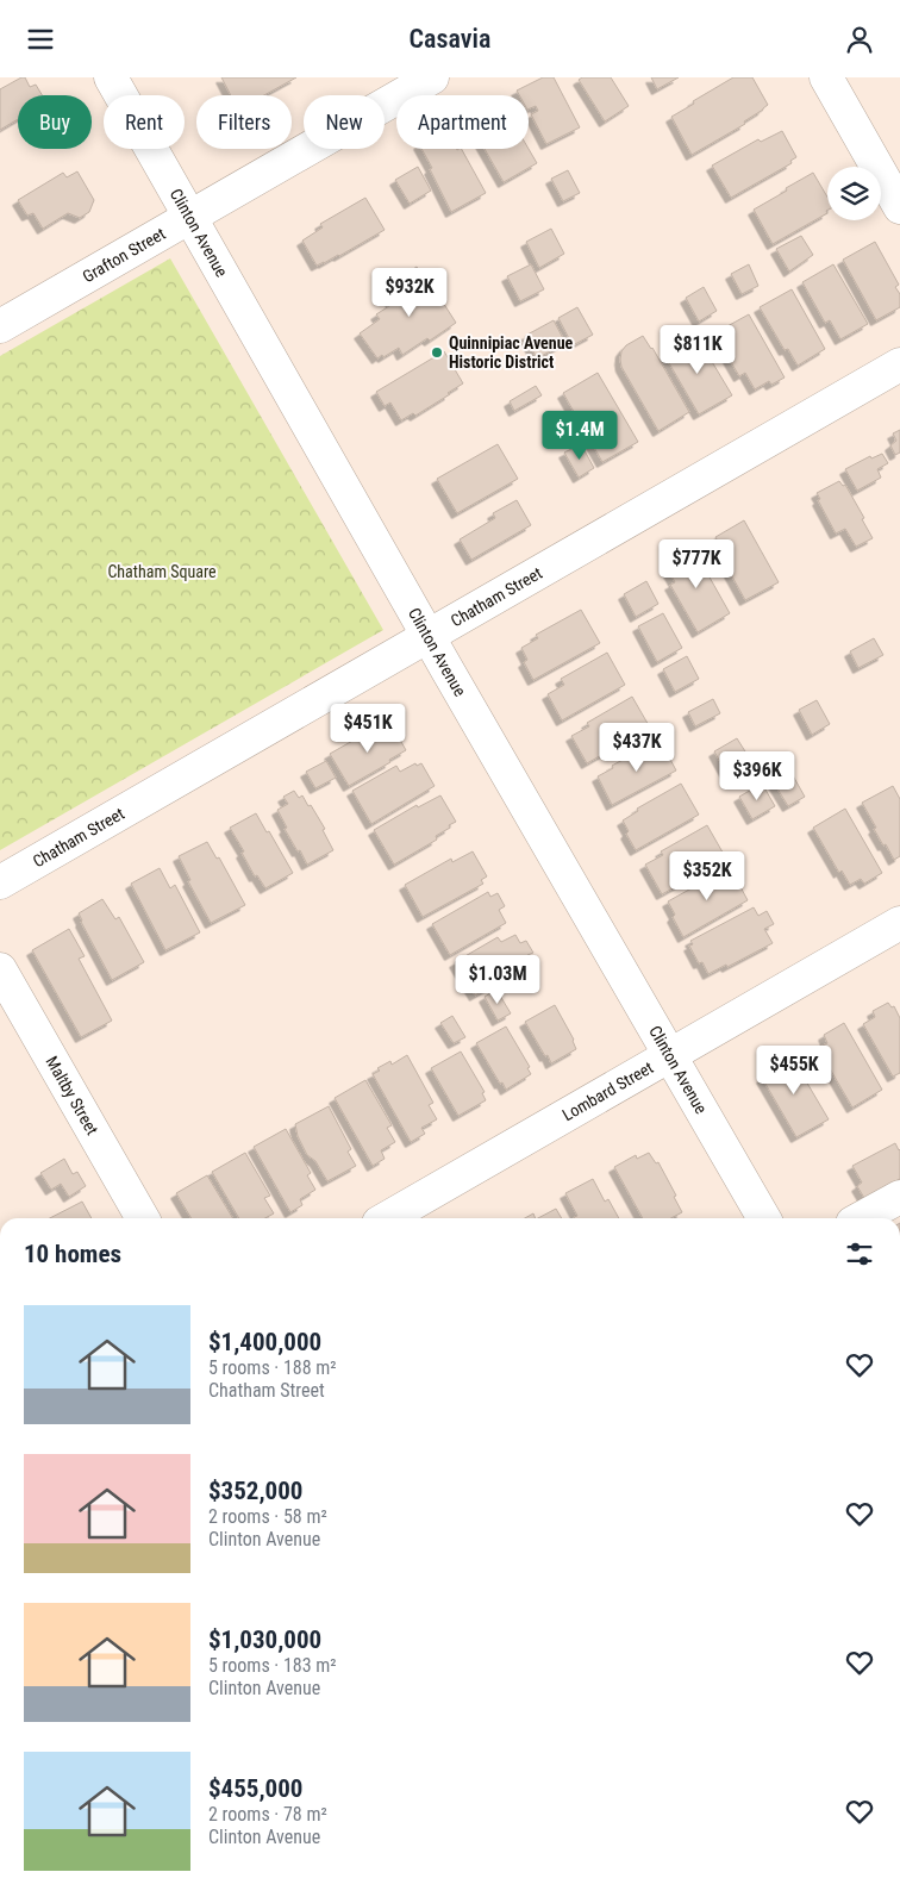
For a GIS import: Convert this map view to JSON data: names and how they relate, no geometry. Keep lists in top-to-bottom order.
{
  "streets": {
    "street": [
      "Clinton Avenue",
      "Grafton Street",
      "Chatham Street",
      "Lombard Street",
      "Maltby Street"
    ]
  },
  "crossings": [
    ["Clinton Avenue", "Grafton Street"],
    ["Clinton Avenue", "Chatham Street"],
    ["Clinton Avenue", "Lombard Street"]
  ],
  "parks": ["Chatham Square"],
  "places": ["Quinnipiac Avenue Historic District"],
  "page": {
    "header": "Casavia",
    "chip": [
      "Buy",
      "Rent",
      "Filters",
      "New",
      "Apartment"
    ],
    "price": [
      "$932K",
      "$811K",
      "$1.4M",
      "$777K",
      "$451K",
      "$437K",
      "$396K",
      "$352K",
      "$1.03M",
      "$455K"
    ],
    "heading": "10 homes",
    "list": [
      {
        "name": "$1,400,000",
        "note": "5 rooms · 188 m² · Chatham Street"
      },
      {
        "name": "$352,000",
        "note": "2 rooms · 58 m² · Clinton Avenue"
      },
      {
        "name": "$1,030,000",
        "note": "5 rooms · 183 m² · Clinton Avenue"
      },
      {
        "name": "$455,000",
        "note": "2 rooms · 78 m² · Clinton Avenue"
      }
    ]
  }
}
